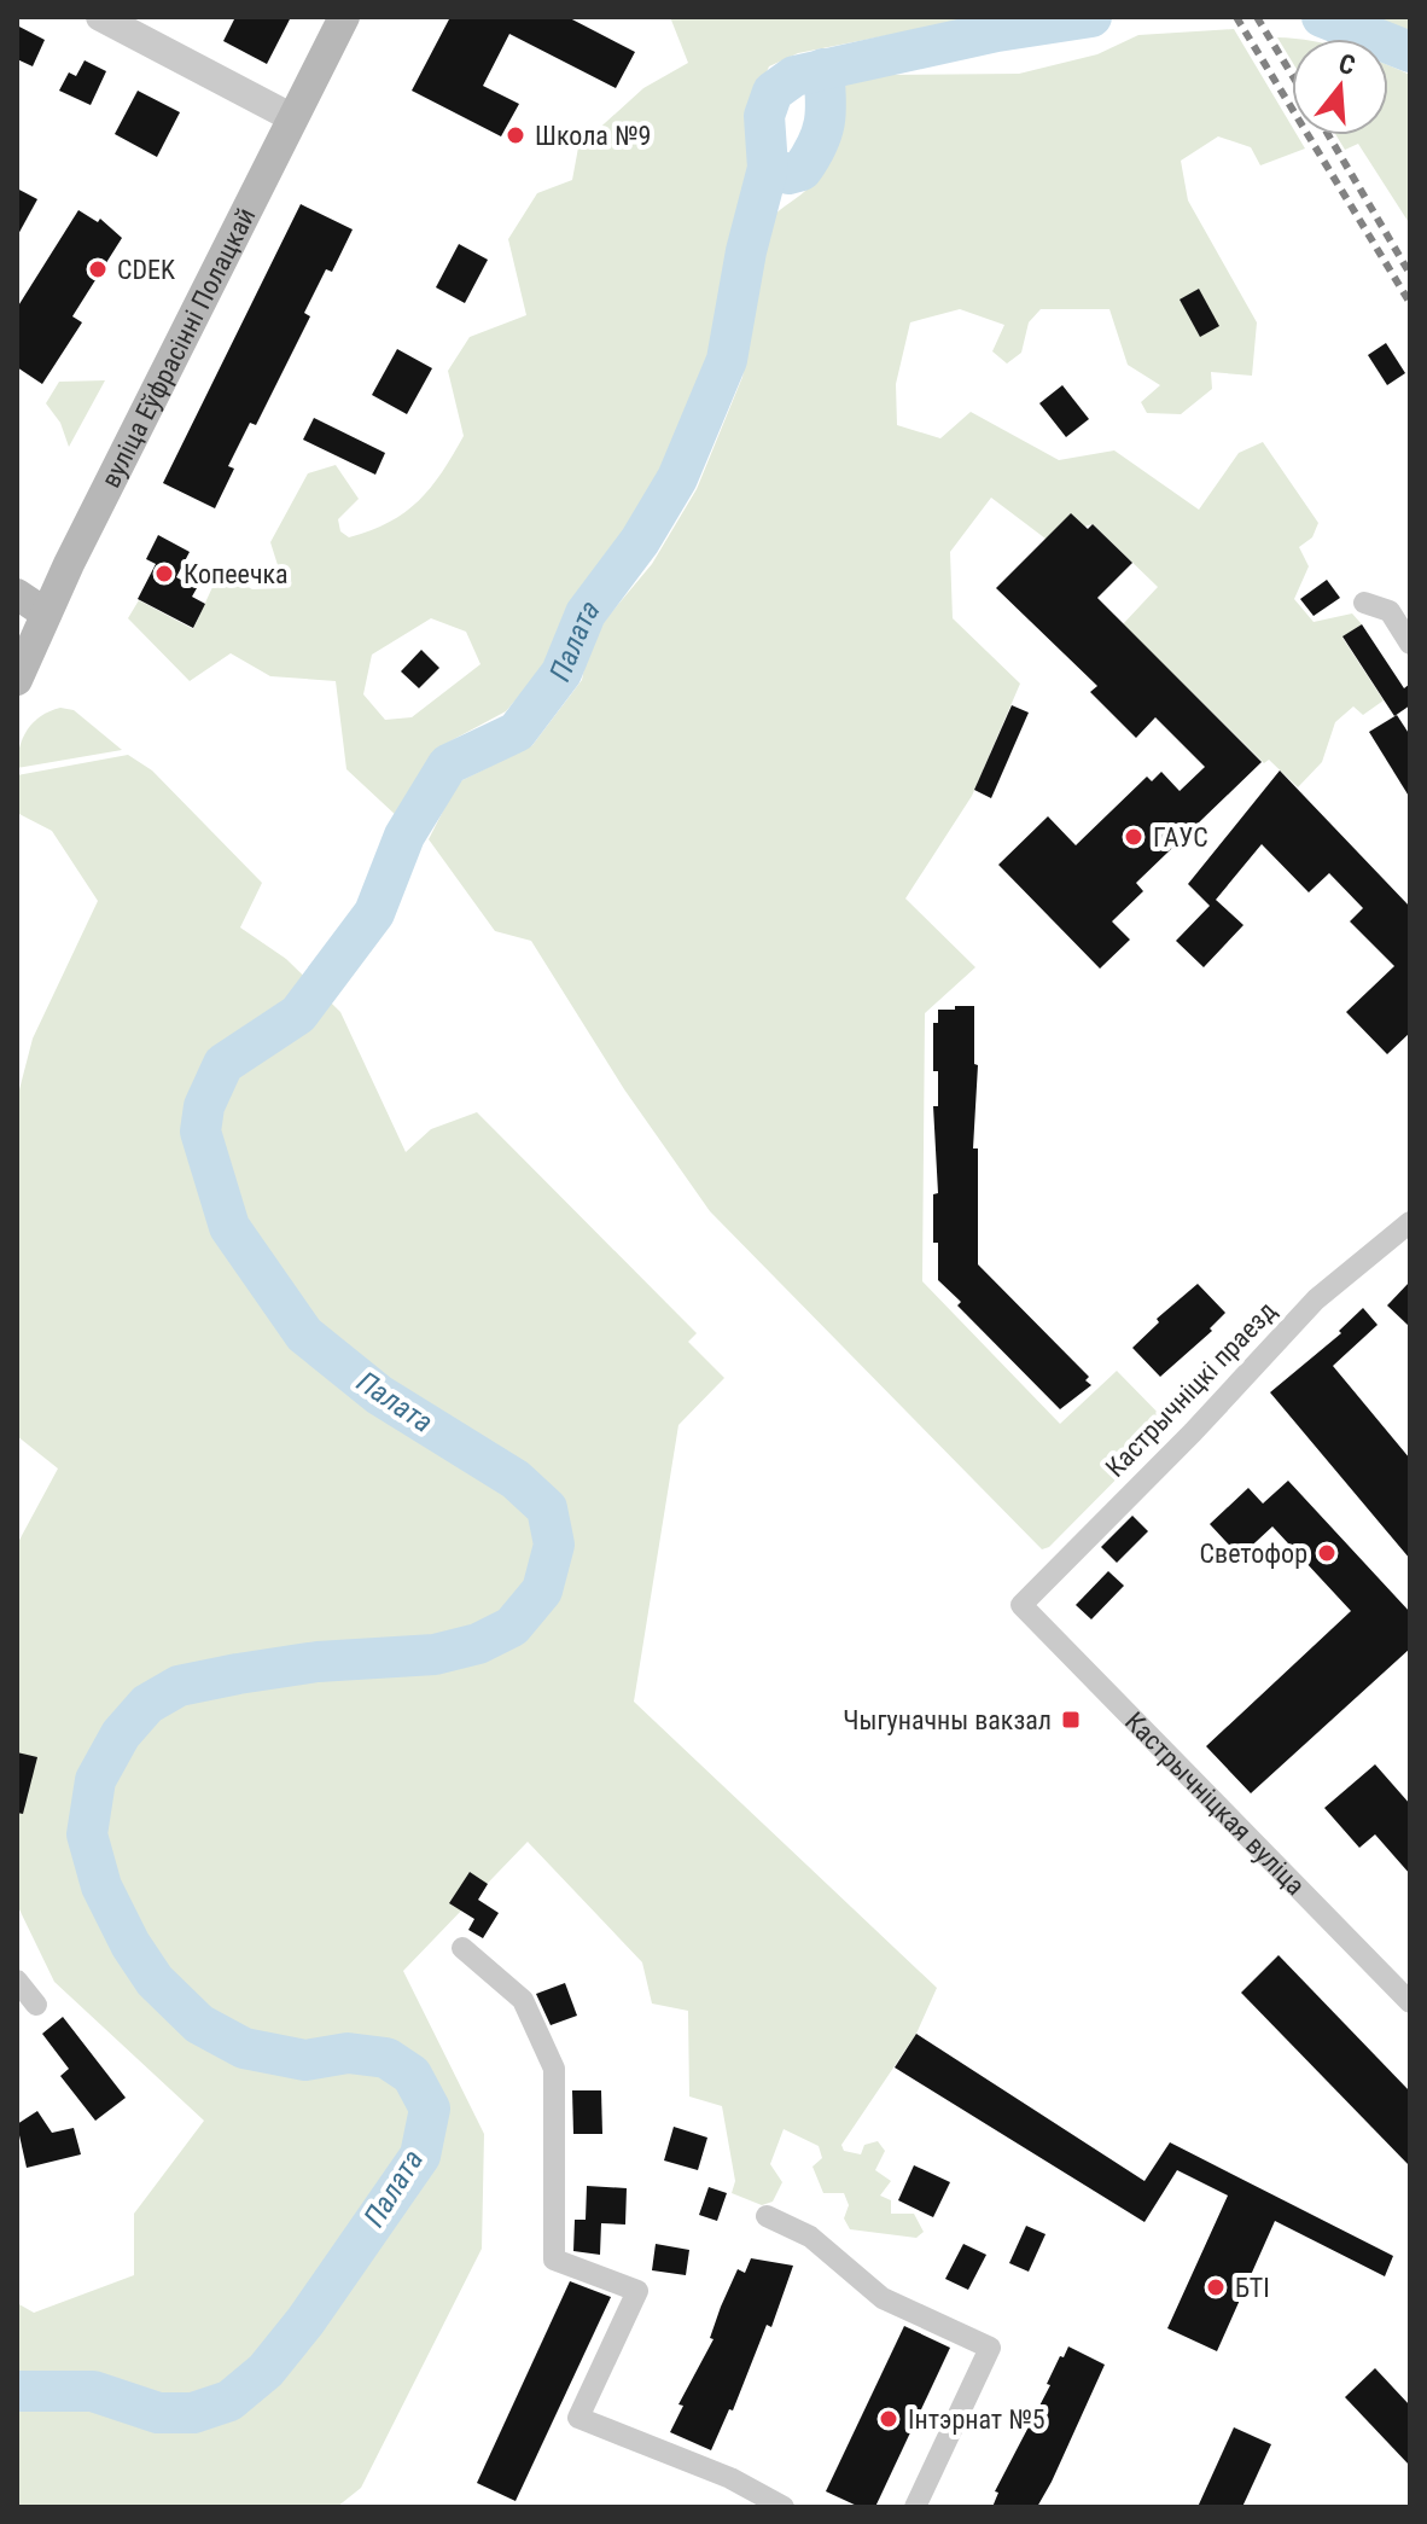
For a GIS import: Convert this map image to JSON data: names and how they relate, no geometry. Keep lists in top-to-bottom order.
{
  "streets": {
    "main road": ["вуліца Еўфрасінні Полацкай"],
    "street": ["Кастрычніцкі праезд", "Кастрычніцкая вуліца"]
  },
  "crossings": [
    ["Кастрычніцкі праезд", "Кастрычніцкая вуліца"]
  ],
  "water": ["Палата"],
  "places": {
    "other": [
      "Школа №9",
      "CDEK",
      "Копеечка",
      "ГАУС",
      "Светофор",
      "БТІ",
      "Інтэрнат №5"
    ],
    "transit": ["Чыгуначны вакзал"]
  },
  "north": "top"
}
